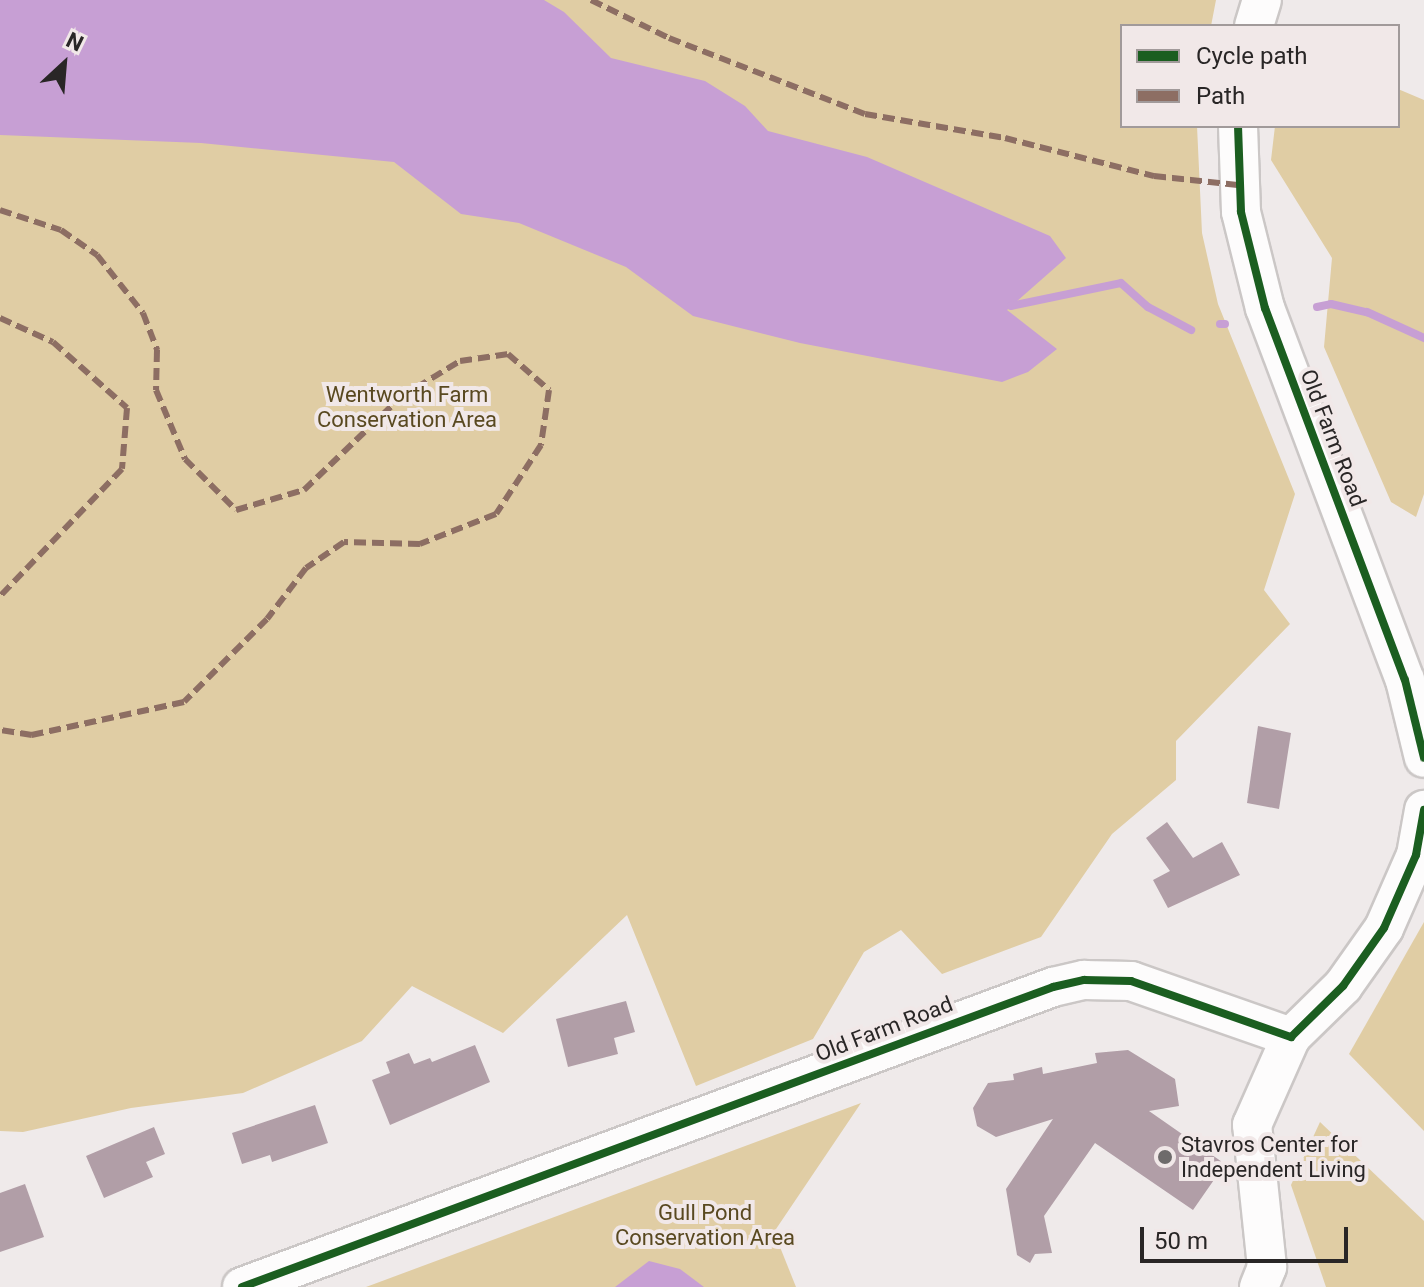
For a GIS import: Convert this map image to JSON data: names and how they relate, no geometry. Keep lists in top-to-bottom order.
{
  "streets": {
    "street": ["Old Farm Road"]
  },
  "parks": ["Wentworth Farm Conservation Area", "Gull Pond Conservation Area"],
  "places": ["Stavros Center for Independent Living"],
  "legend": ["Cycle path", "Path"],
  "scale_bar": "50 m",
  "north": "top right"
}
